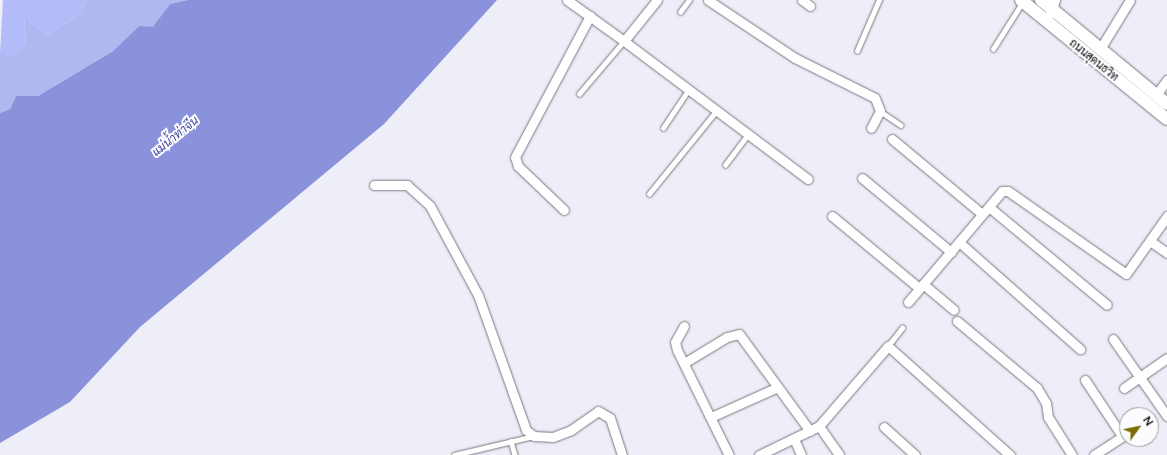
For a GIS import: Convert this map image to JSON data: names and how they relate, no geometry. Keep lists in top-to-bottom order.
{
  "streets": {
    "main road": ["ถนนสุคนธวิท"]
  },
  "water": ["แม่น้ำท่าจีน"],
  "north": "top right"
}
